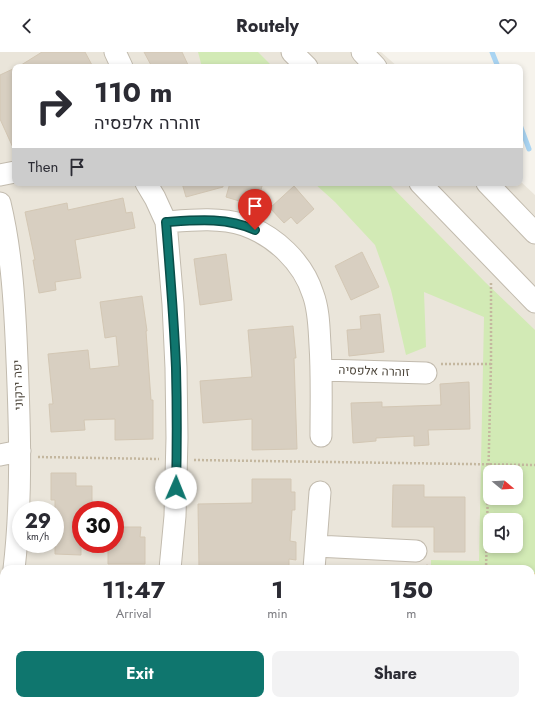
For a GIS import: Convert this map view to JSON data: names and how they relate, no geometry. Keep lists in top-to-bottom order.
{
  "streets": {
    "street": ["זוהרה אלפסיה", "יפה ירקוני"]
  },
  "north": "right",
  "page": {
    "header": "Routely",
    "turn": ["110 m", "זוהרה אלפסיה"],
    "then": "Then",
    "speed": "29 km/h",
    "limit": "30",
    "eta": [
      "11:47",
      "Arrival",
      "1",
      "min",
      "150",
      "m"
    ],
    "buttons": ["Exit", "Share"]
  }
}
